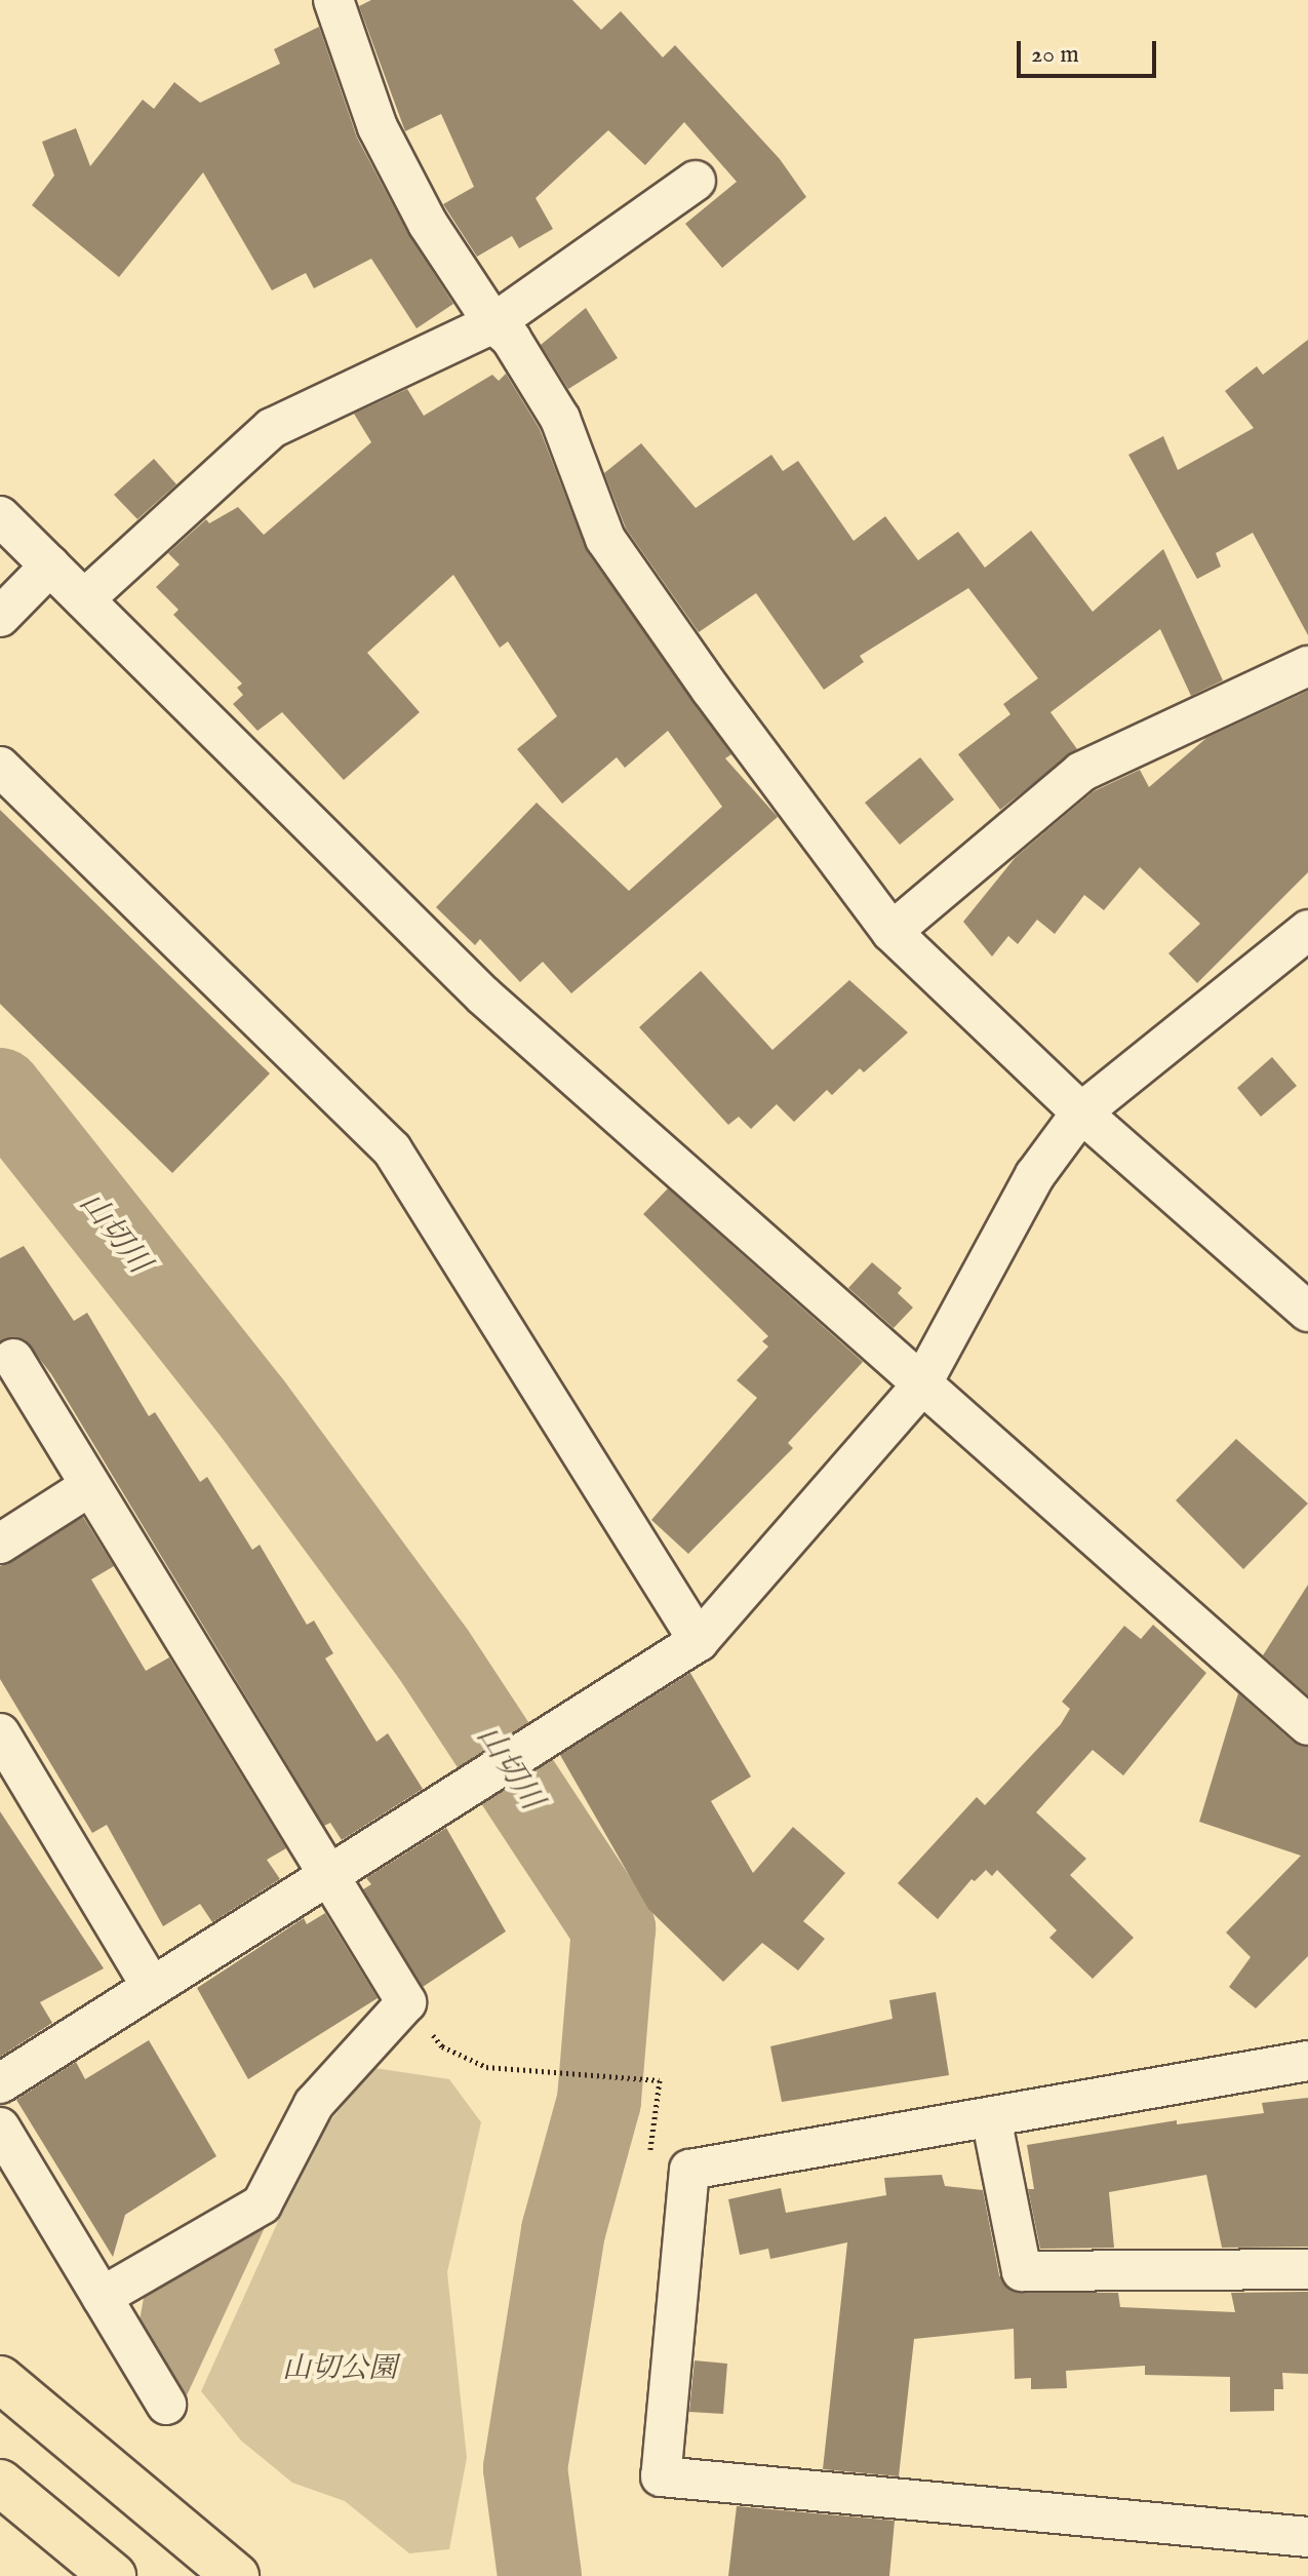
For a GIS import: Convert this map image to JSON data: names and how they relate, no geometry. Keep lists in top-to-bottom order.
{
  "water": ["山切川"],
  "parks": ["山切公園"],
  "scale_bar": "20 m"
}
